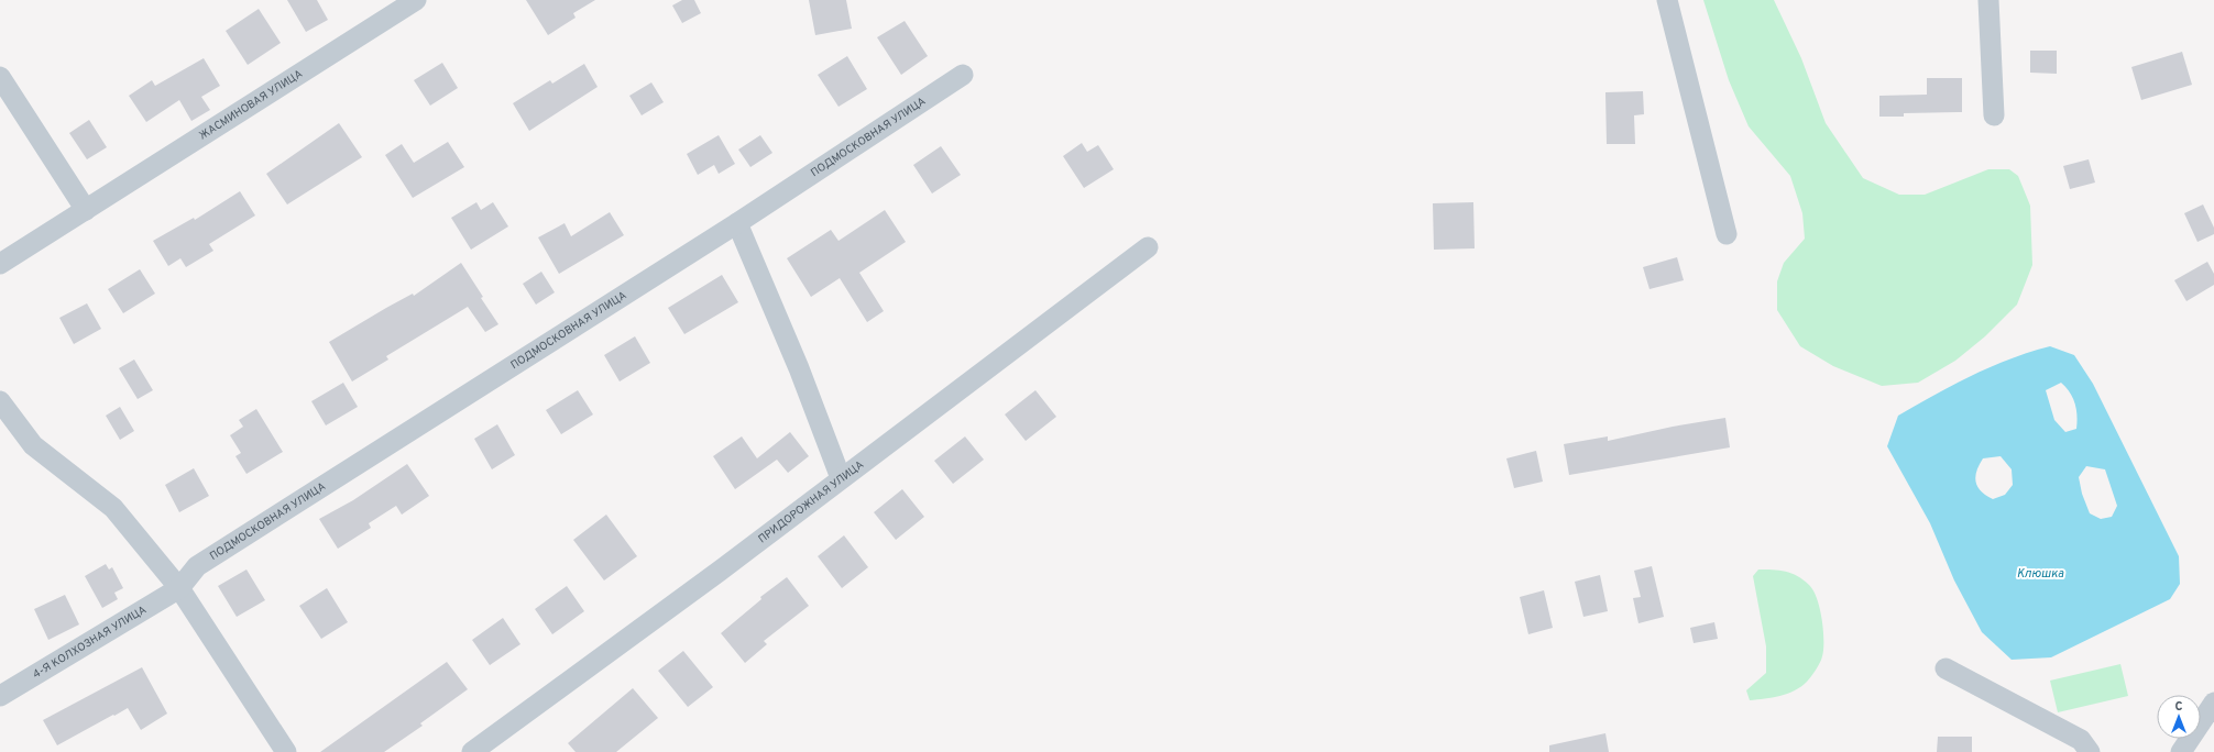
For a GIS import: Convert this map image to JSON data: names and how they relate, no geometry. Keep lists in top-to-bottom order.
{
  "streets": {
    "street": [
      "ЖАСМИНОВАЯ УЛИЦА",
      "ПОДМОСКОВНАЯ УЛИЦА",
      "ПРИДОРОЖНАЯ УЛИЦА",
      "4-Я КОЛХОЗНАЯ УЛИЦА"
    ]
  },
  "crossings": [
    ["ПОДМОСКОВНАЯ УЛИЦА", "4-Я КОЛХОЗНАЯ УЛИЦА"]
  ],
  "water": ["Клюшка"],
  "north": "top"
}
